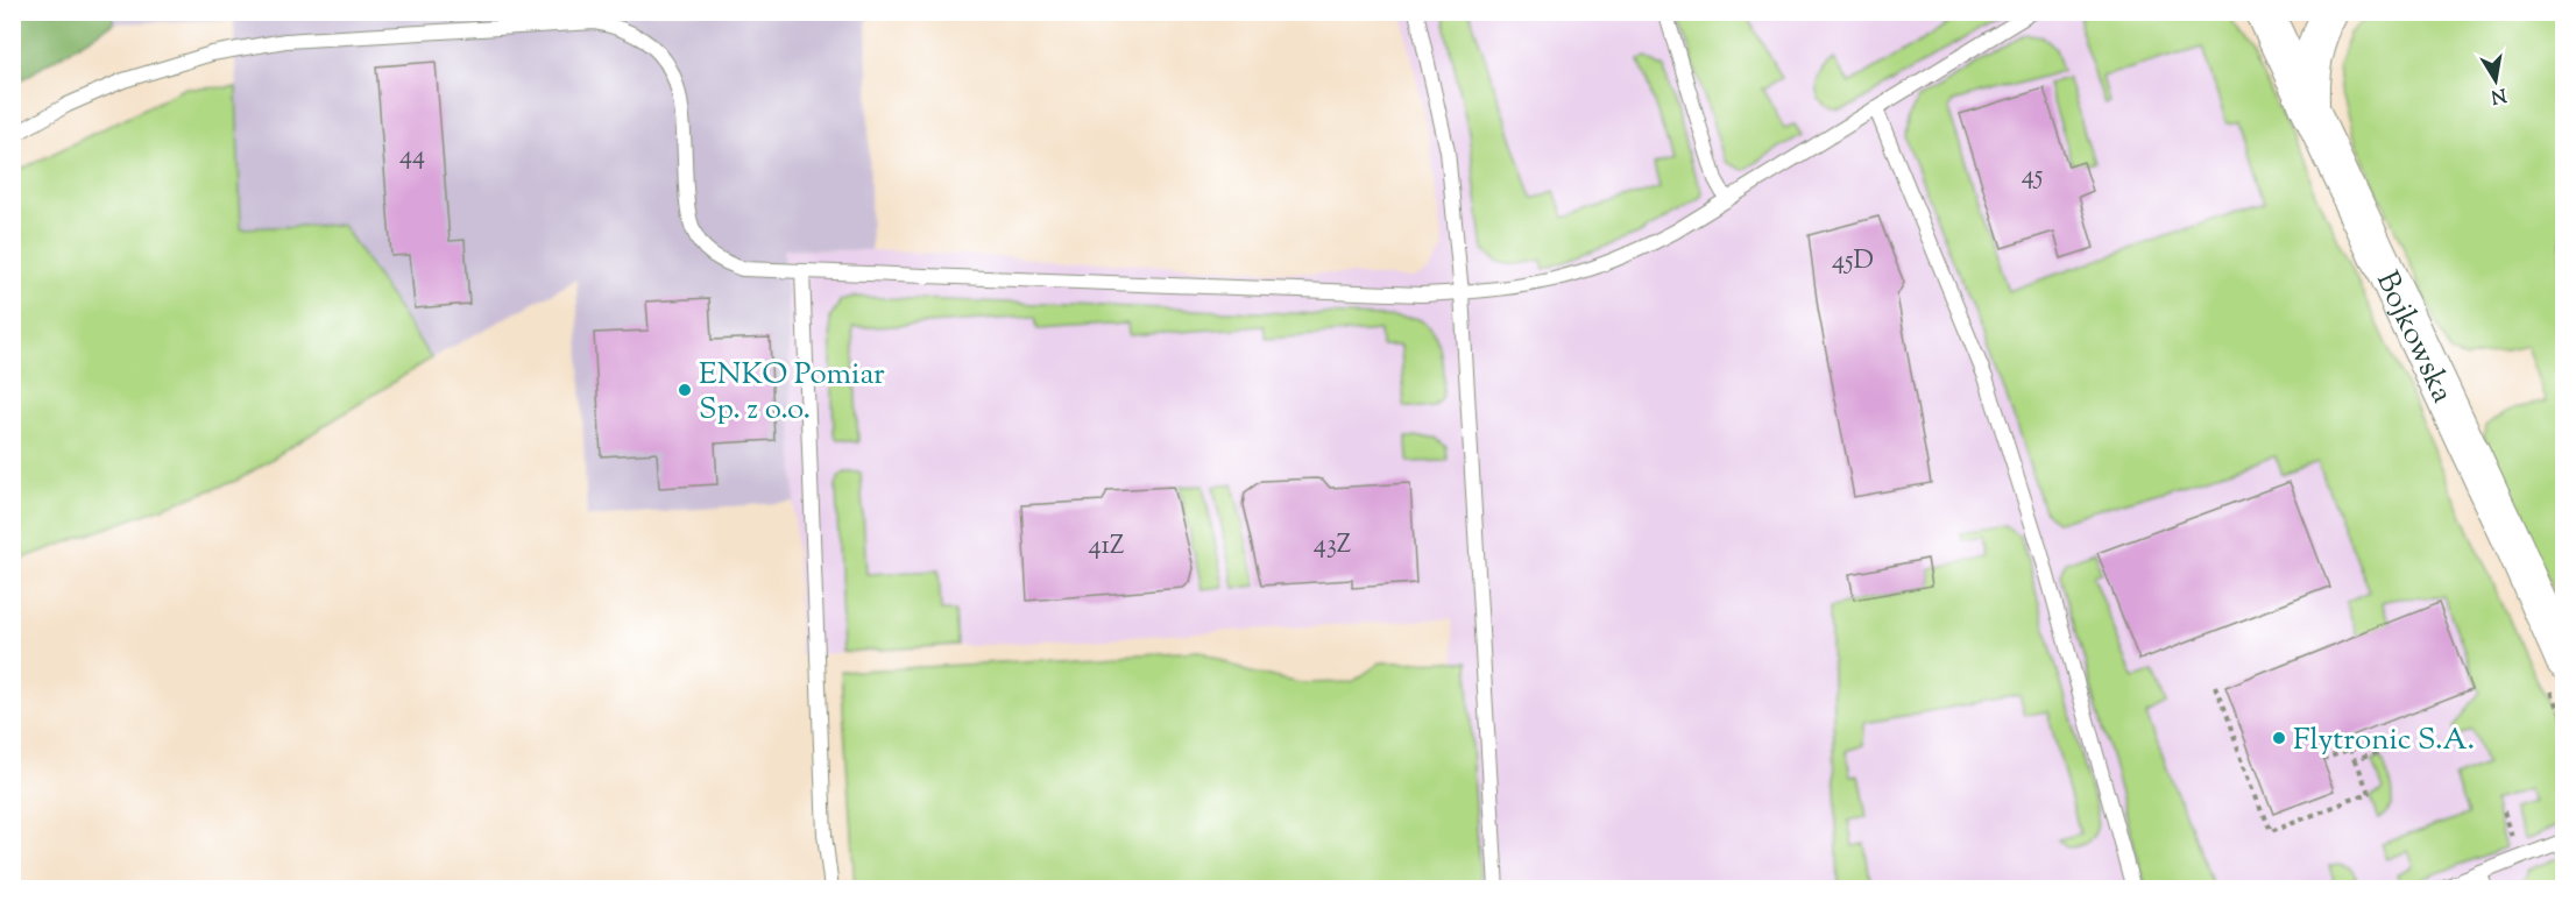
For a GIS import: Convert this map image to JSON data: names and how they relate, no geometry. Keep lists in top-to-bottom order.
{
  "streets": {
    "street": ["Bojkowska"]
  },
  "places": ["ENKO Pomiar Sp. z o.o.", "Flytronic S.A."],
  "house_numbers": [
    "44",
    "45",
    "45D",
    "43Z",
    "41Z"
  ],
  "north": "bottom"
}
